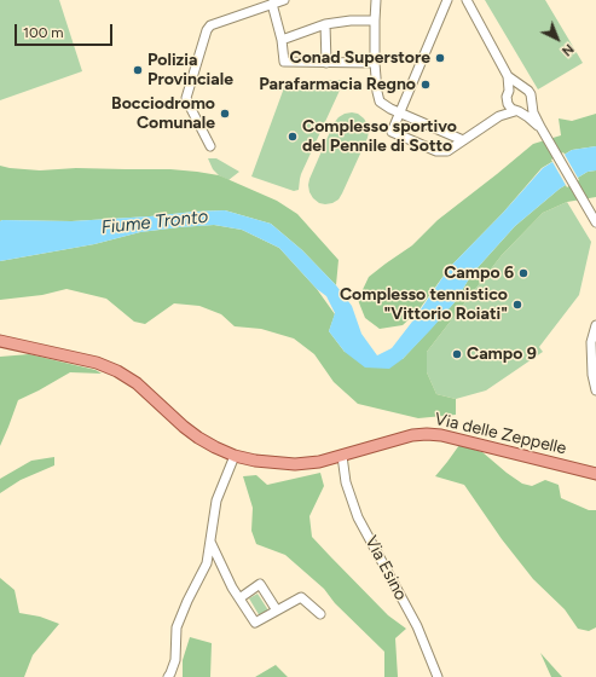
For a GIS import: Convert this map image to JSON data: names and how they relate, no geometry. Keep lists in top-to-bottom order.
{
  "streets": {
    "main road": ["Via delle Zeppelle"],
    "street": ["Via Esino"]
  },
  "crossings": [
    ["Via delle Zeppelle", "Via Esino"]
  ],
  "water": ["Fiume Tronto"],
  "places": [
    "Conad Superstore",
    "Polizia Provinciale",
    "Parafarmacia Regno",
    "Bocciodromo Comunale",
    "Complesso sportivo del Pennile di Sotto",
    "Campo 6",
    "Complesso tennistico \"Vittorio Roiati\"",
    "Campo 9"
  ],
  "scale_bar": "100 m",
  "north": "bottom right"
}
